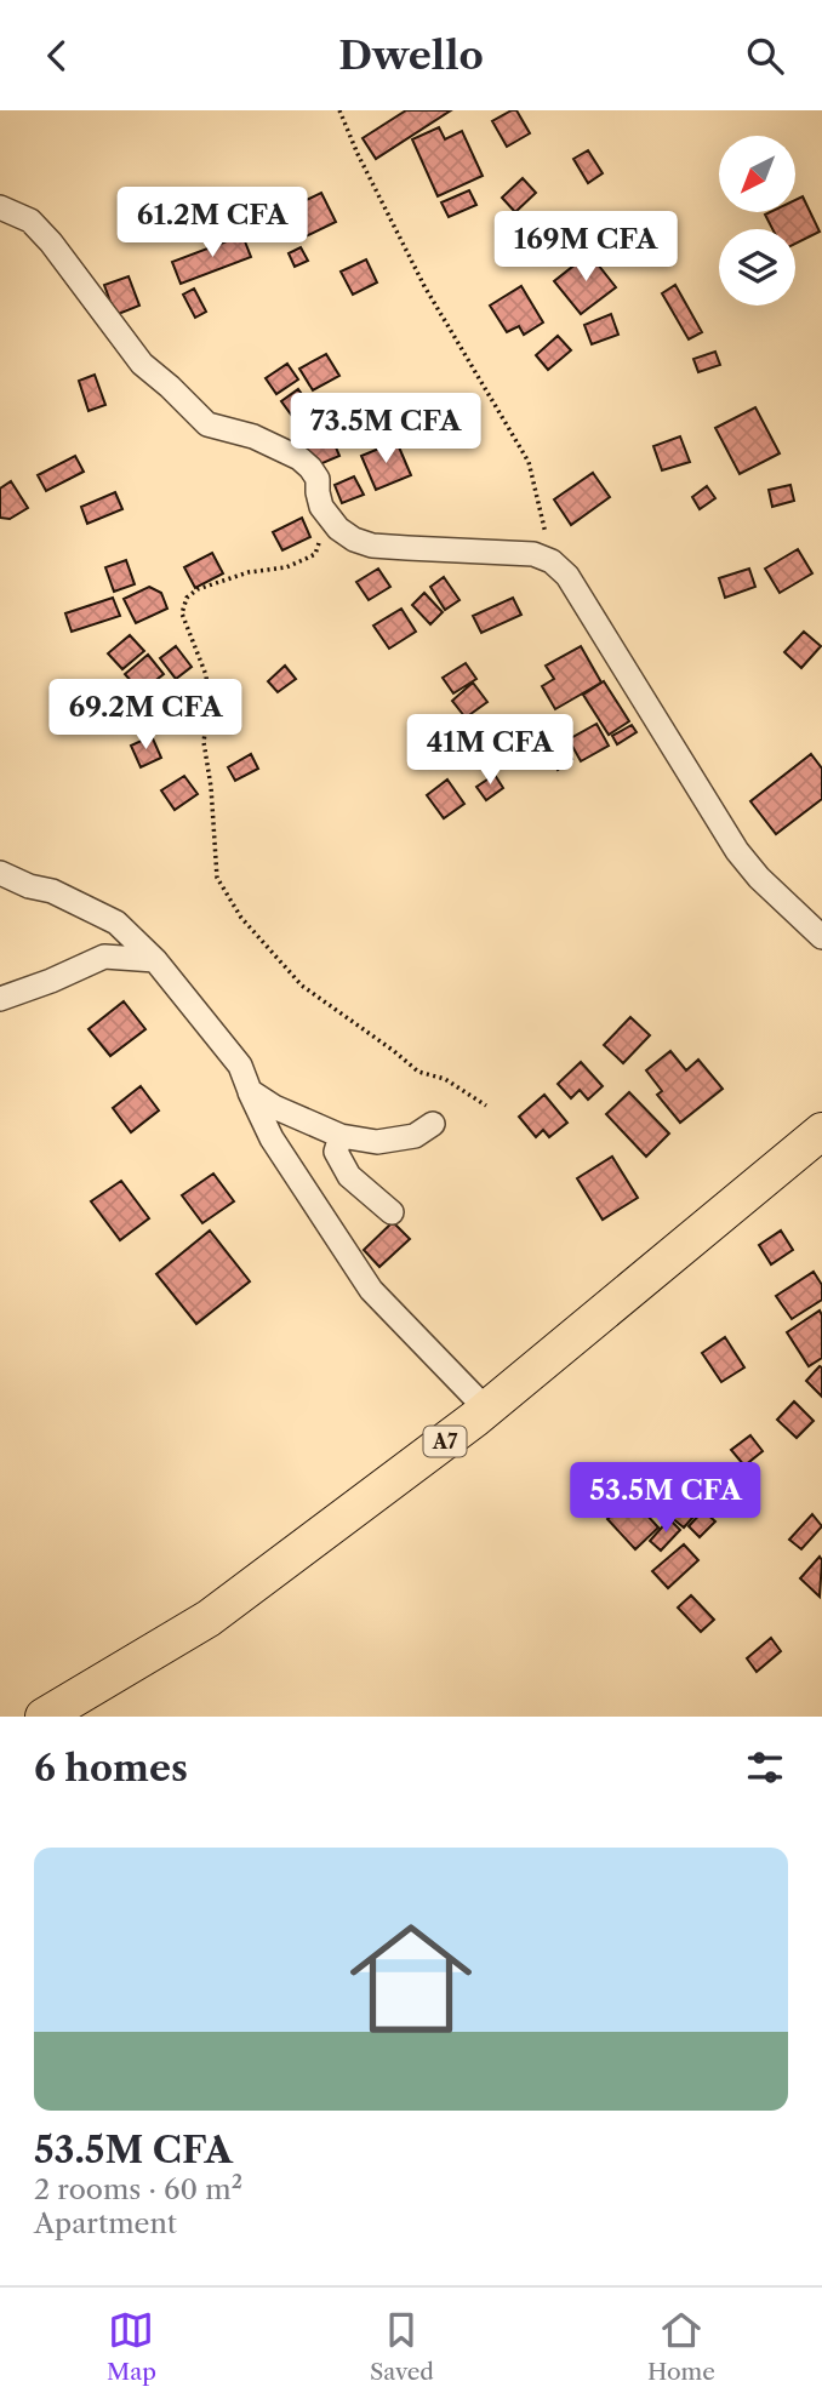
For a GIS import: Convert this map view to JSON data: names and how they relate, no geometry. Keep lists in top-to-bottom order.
{
  "streets": {
    "main road": ["A7"]
  },
  "north": "bottom left",
  "page": {
    "header": "Dwello",
    "price": [
      "61.2M CFA",
      "169M CFA",
      "73.5M CFA",
      "69.2M CFA",
      "41M CFA",
      "53.5M CFA"
    ],
    "heading": "6 homes",
    "list": [
      {
        "name": "53.5M CFA",
        "note": "2 rooms · 60 m² · Apartment"
      }
    ],
    "tabs": ["Map", "Saved", "Home"]
  }
}
